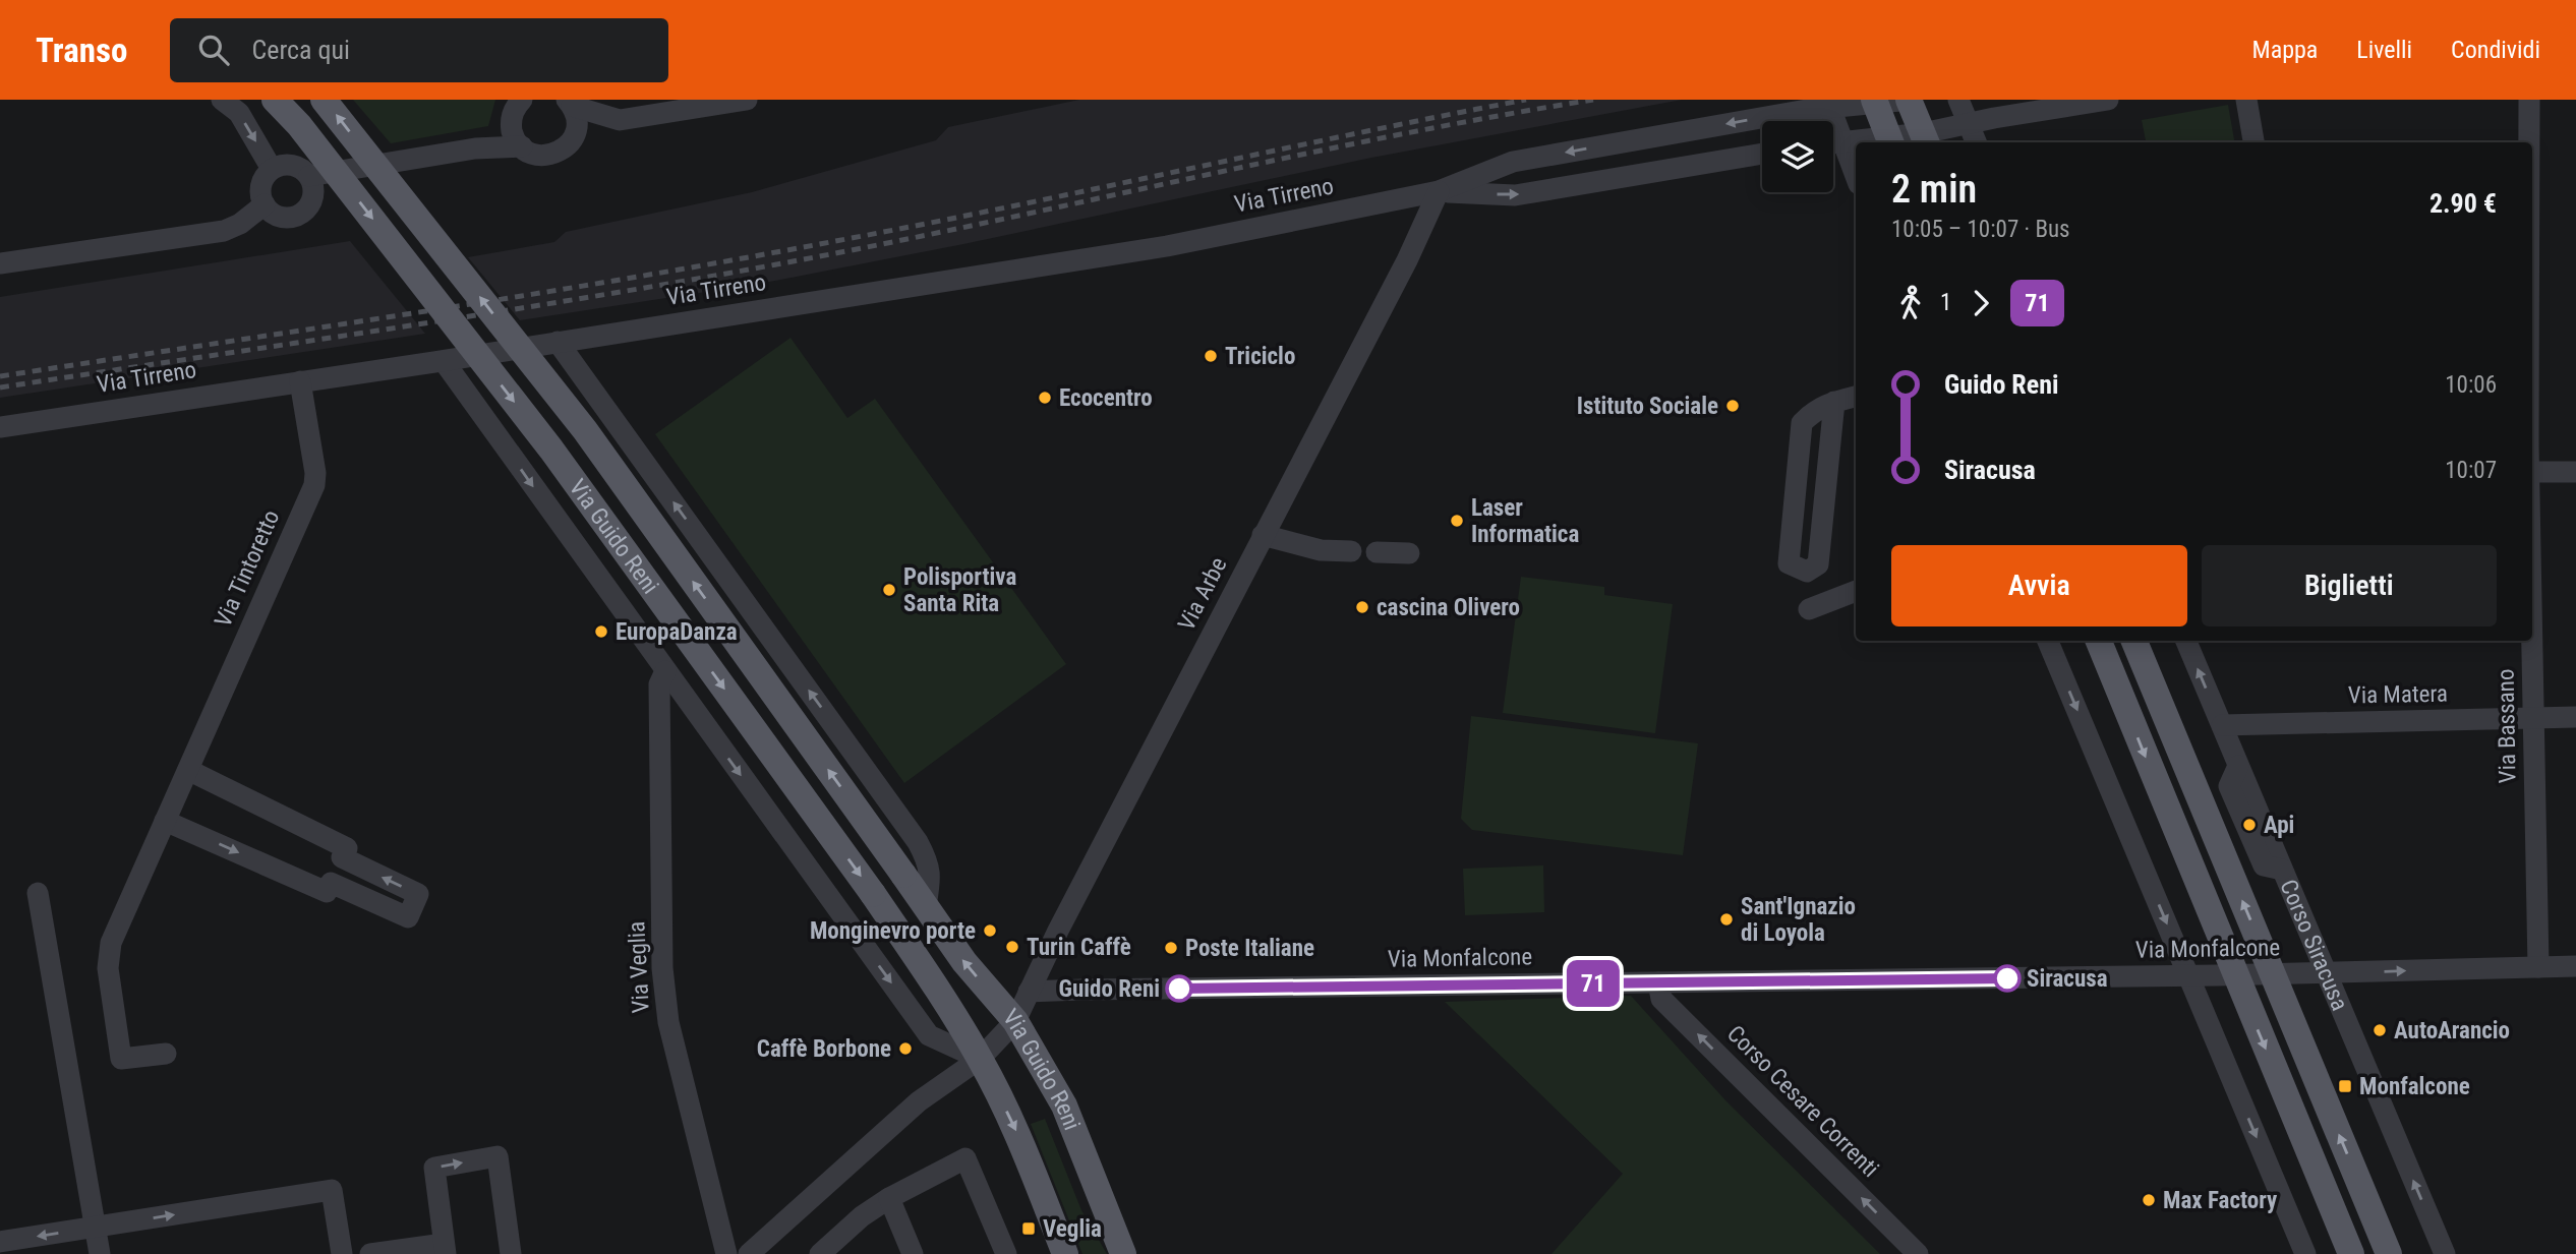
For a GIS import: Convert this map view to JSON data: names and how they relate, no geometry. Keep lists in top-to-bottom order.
{
  "streets": {
    "main road": ["Via Guido Reni", "Corso Siracusa"],
    "street": [
      "Via Tirreno",
      "Via Tintoretto",
      "Via Arbe",
      "Via Matera",
      "Via Bassano",
      "Via Monfalcone",
      "Via Veglia",
      "Corso Cesare Correnti"
    ]
  },
  "crossings": [
    ["Via Tirreno", "Via Guido Reni"],
    ["Via Tirreno", "Via Tintoretto"],
    ["Via Tirreno", "Via Arbe"],
    ["Via Guido Reni", "Via Arbe"],
    ["Via Guido Reni", "Via Veglia"],
    ["Via Arbe", "Via Monfalcone"],
    ["Via Matera", "Via Bassano"],
    ["Via Matera", "Corso Siracusa"],
    ["Via Bassano", "Via Monfalcone"],
    ["Corso Siracusa", "Via Monfalcone"],
    ["Via Monfalcone", "Corso Cesare Correnti"]
  ],
  "one_way": ["Corso Cesare Correnti"],
  "places": {
    "other": [
      "Triciclo",
      "Ecocentro",
      "Istituto Sociale",
      "Laser Informatica",
      "Polisportiva Santa Rita",
      "cascina Olivero",
      "EuropaDanza",
      "Api",
      "Sant'Ignazio di Loyola",
      "Monginevro porte",
      "Turin Caffè",
      "Poste Italiane",
      "Siracusa",
      "Guido Reni",
      "AutoArancio",
      "Caffè Borbone",
      "Max Factory"
    ],
    "transit": ["Monfalcone", "Veglia"]
  },
  "lines": ["bus line 71"],
  "page": {
    "header": "Transo",
    "search": "Cerca qui",
    "nav": ["Mappa", "Livelli", "Condividi"],
    "on_map": "71",
    "heading": ["2 min", "10:05 – 10:07 · Bus", "2.90 €"],
    "legs": ["1", "71"],
    "list": [
      {
        "name": "Guido Reni",
        "value": "10:06"
      },
      {
        "name": "Siracusa",
        "value": "10:07"
      }
    ],
    "buttons": ["Avvia", "Biglietti"]
  }
}
